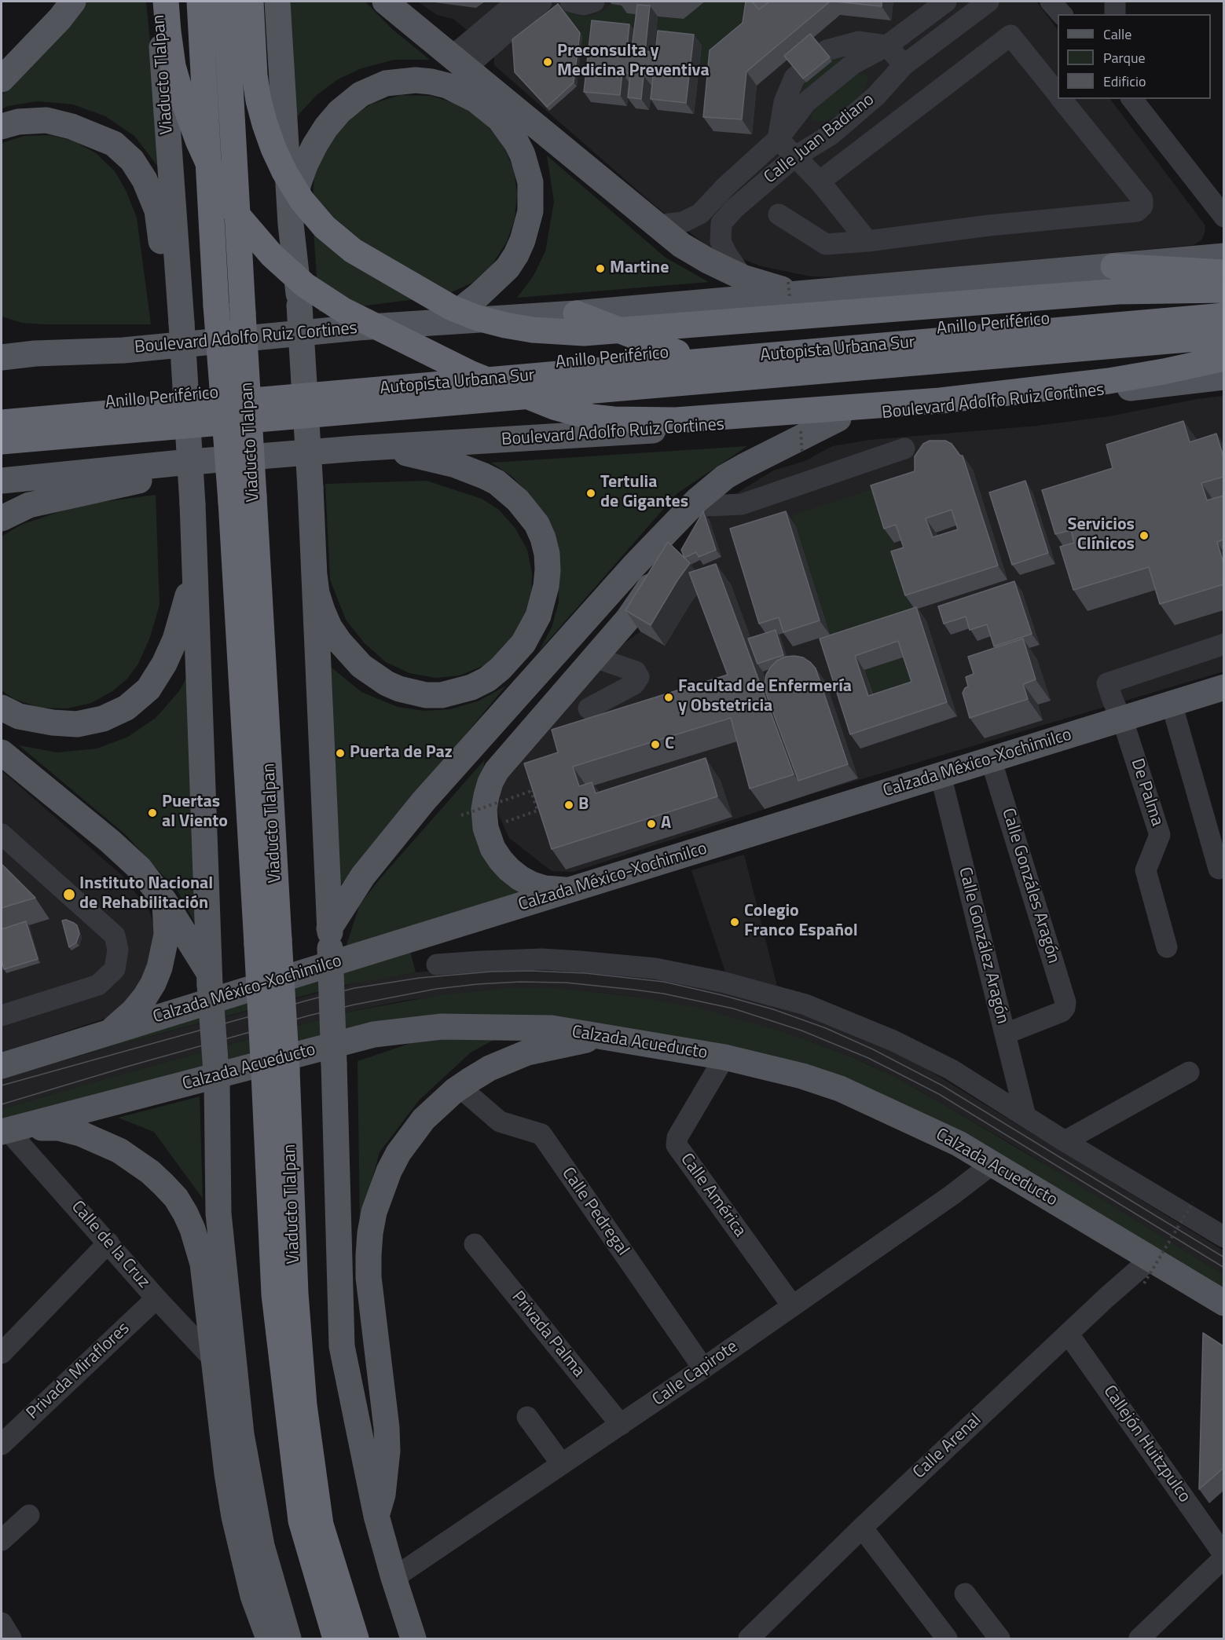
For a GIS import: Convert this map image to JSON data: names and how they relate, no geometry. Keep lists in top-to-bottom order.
{
  "streets": {
    "highway": ["Viaducto Tlalpan", "Anillo Periférico", "Autopista Urbana Sur"],
    "main road": ["Boulevard Adolfo Ruiz Cortines", "Calzada México-Xochimilco", "Calzada Acueducto"],
    "street": [
      "Calle Juan Badiano",
      "De Palma",
      "Calle Gonzáles Aragón",
      "Calle González Aragón",
      "Calle América",
      "Calle Pedregal",
      "Calle de la Cruz",
      "Privada Palma",
      "Privada Miraflores",
      "Calle Capirote",
      "Callejón Huitzpulco",
      "Calle Arenal"
    ]
  },
  "crossings": [
    ["Calzada México-Xochimilco", "De Palma"],
    ["Calzada México-Xochimilco", "Calle Gonzáles Aragón"],
    ["Calzada México-Xochimilco", "Calle González Aragón"],
    ["Calle Gonzáles Aragón", "Calle González Aragón"],
    ["Calzada Acueducto", "Calle América"],
    ["Calzada Acueducto", "Calle de la Cruz"],
    ["Calzada Acueducto", "Calle Capirote"],
    ["Calzada Acueducto", "Calle Arenal"],
    ["Calle América", "Calle Capirote"],
    ["Calle Pedregal", "Calle Capirote"],
    ["Calle de la Cruz", "Privada Miraflores"],
    ["Privada Palma", "Calle Capirote"],
    ["Callejón Huitzpulco", "Calle Arenal"]
  ],
  "places": [
    "Preconsulta y Medicina Preventiva",
    "Martine",
    "Tertulia de Gigantes",
    "Servicios Clínicos",
    "Facultad de Enfermería y Obstetricia",
    "C",
    "Puerta de Paz",
    "B",
    "Puertas al Viento",
    "A",
    "Instituto Nacional de Rehabilitación",
    "Colegio Franco Español"
  ],
  "legend": ["Calle", "Parque", "Edificio"]
}
